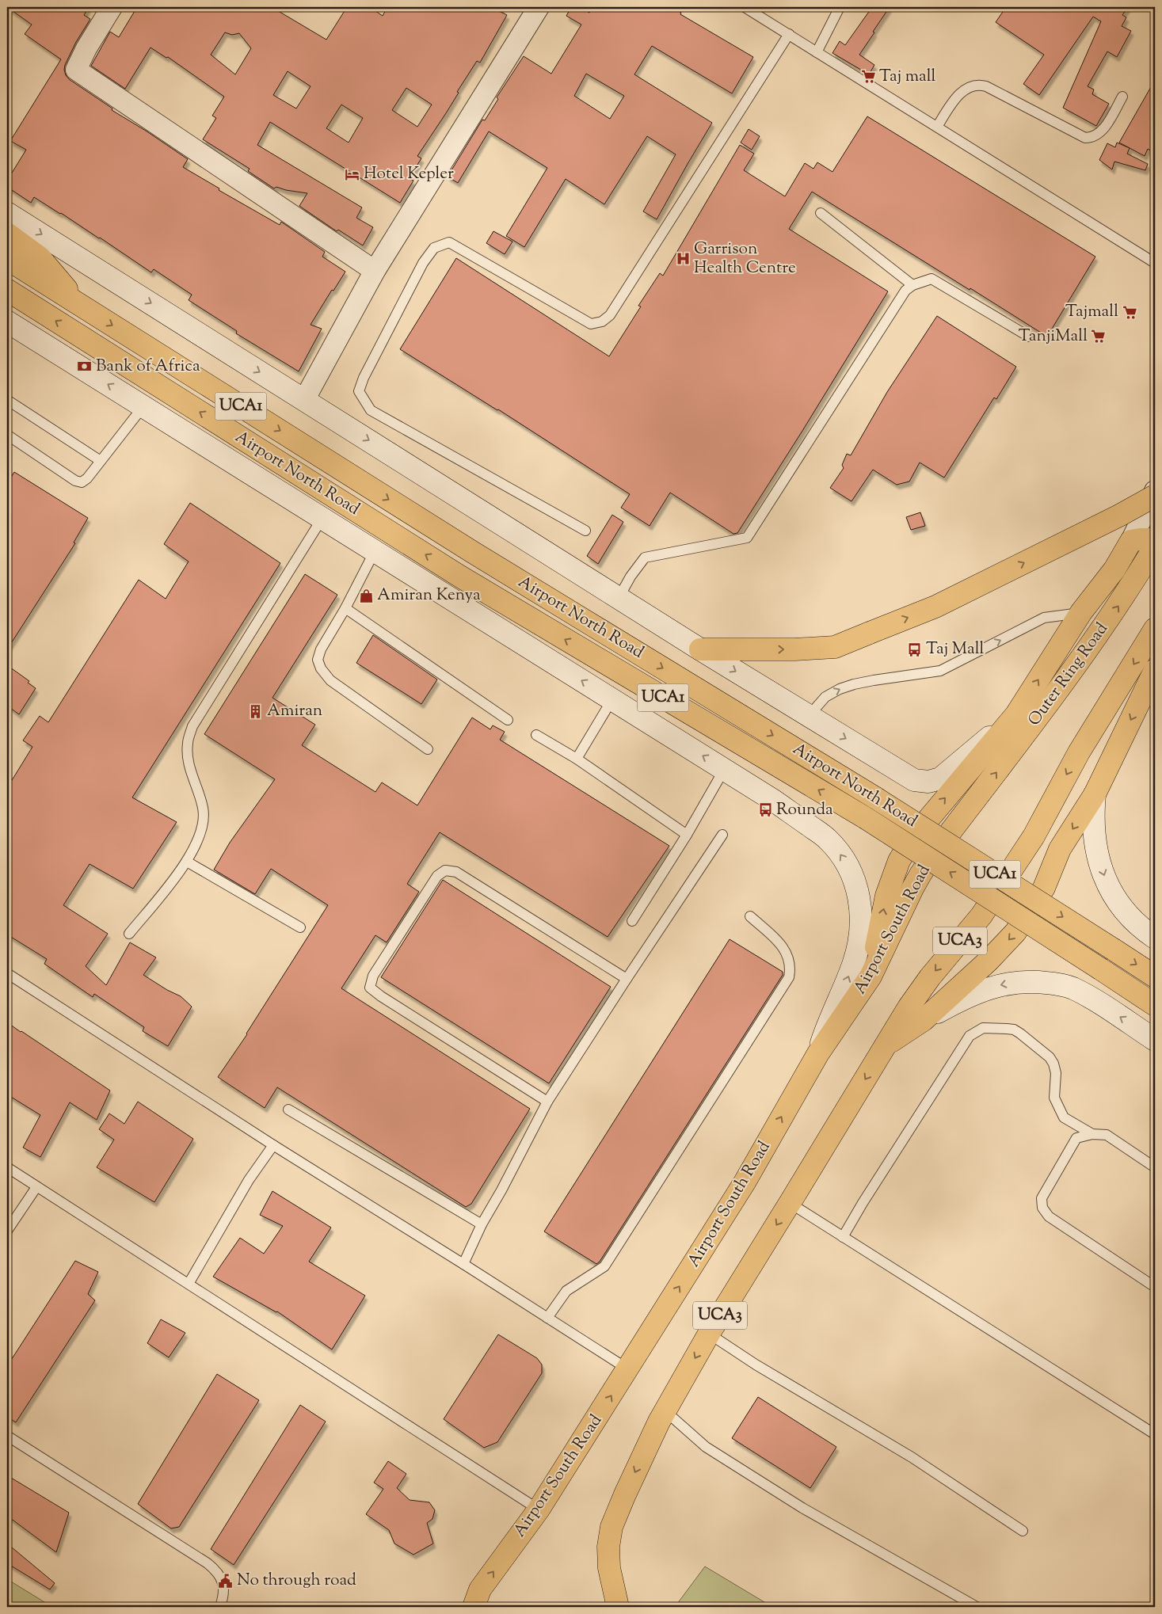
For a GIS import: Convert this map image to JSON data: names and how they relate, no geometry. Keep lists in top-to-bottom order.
{
  "streets": {
    "main road": [
      "UCA1",
      "Airport North Road",
      "Outer Ring Road",
      "Airport South Road",
      "UCA3"
    ]
  },
  "crossings": [
    ["UCA1", "Airport North Road"],
    ["Airport North Road", "Airport South Road"],
    ["Outer Ring Road", "Airport South Road"]
  ],
  "places": {
    "supermarket": ["Taj mall", "Tajmall", "TanjiMall"],
    "hotel": ["Hotel Kepler"],
    "hospital": ["Garrison Health Centre"],
    "bank": ["Bank of Africa"],
    "shop": ["Amiran Kenya"],
    "bus stop": ["Taj Mall", "Rounda"],
    "building": ["Amiran"],
    "public building": ["No through road"]
  }
}
